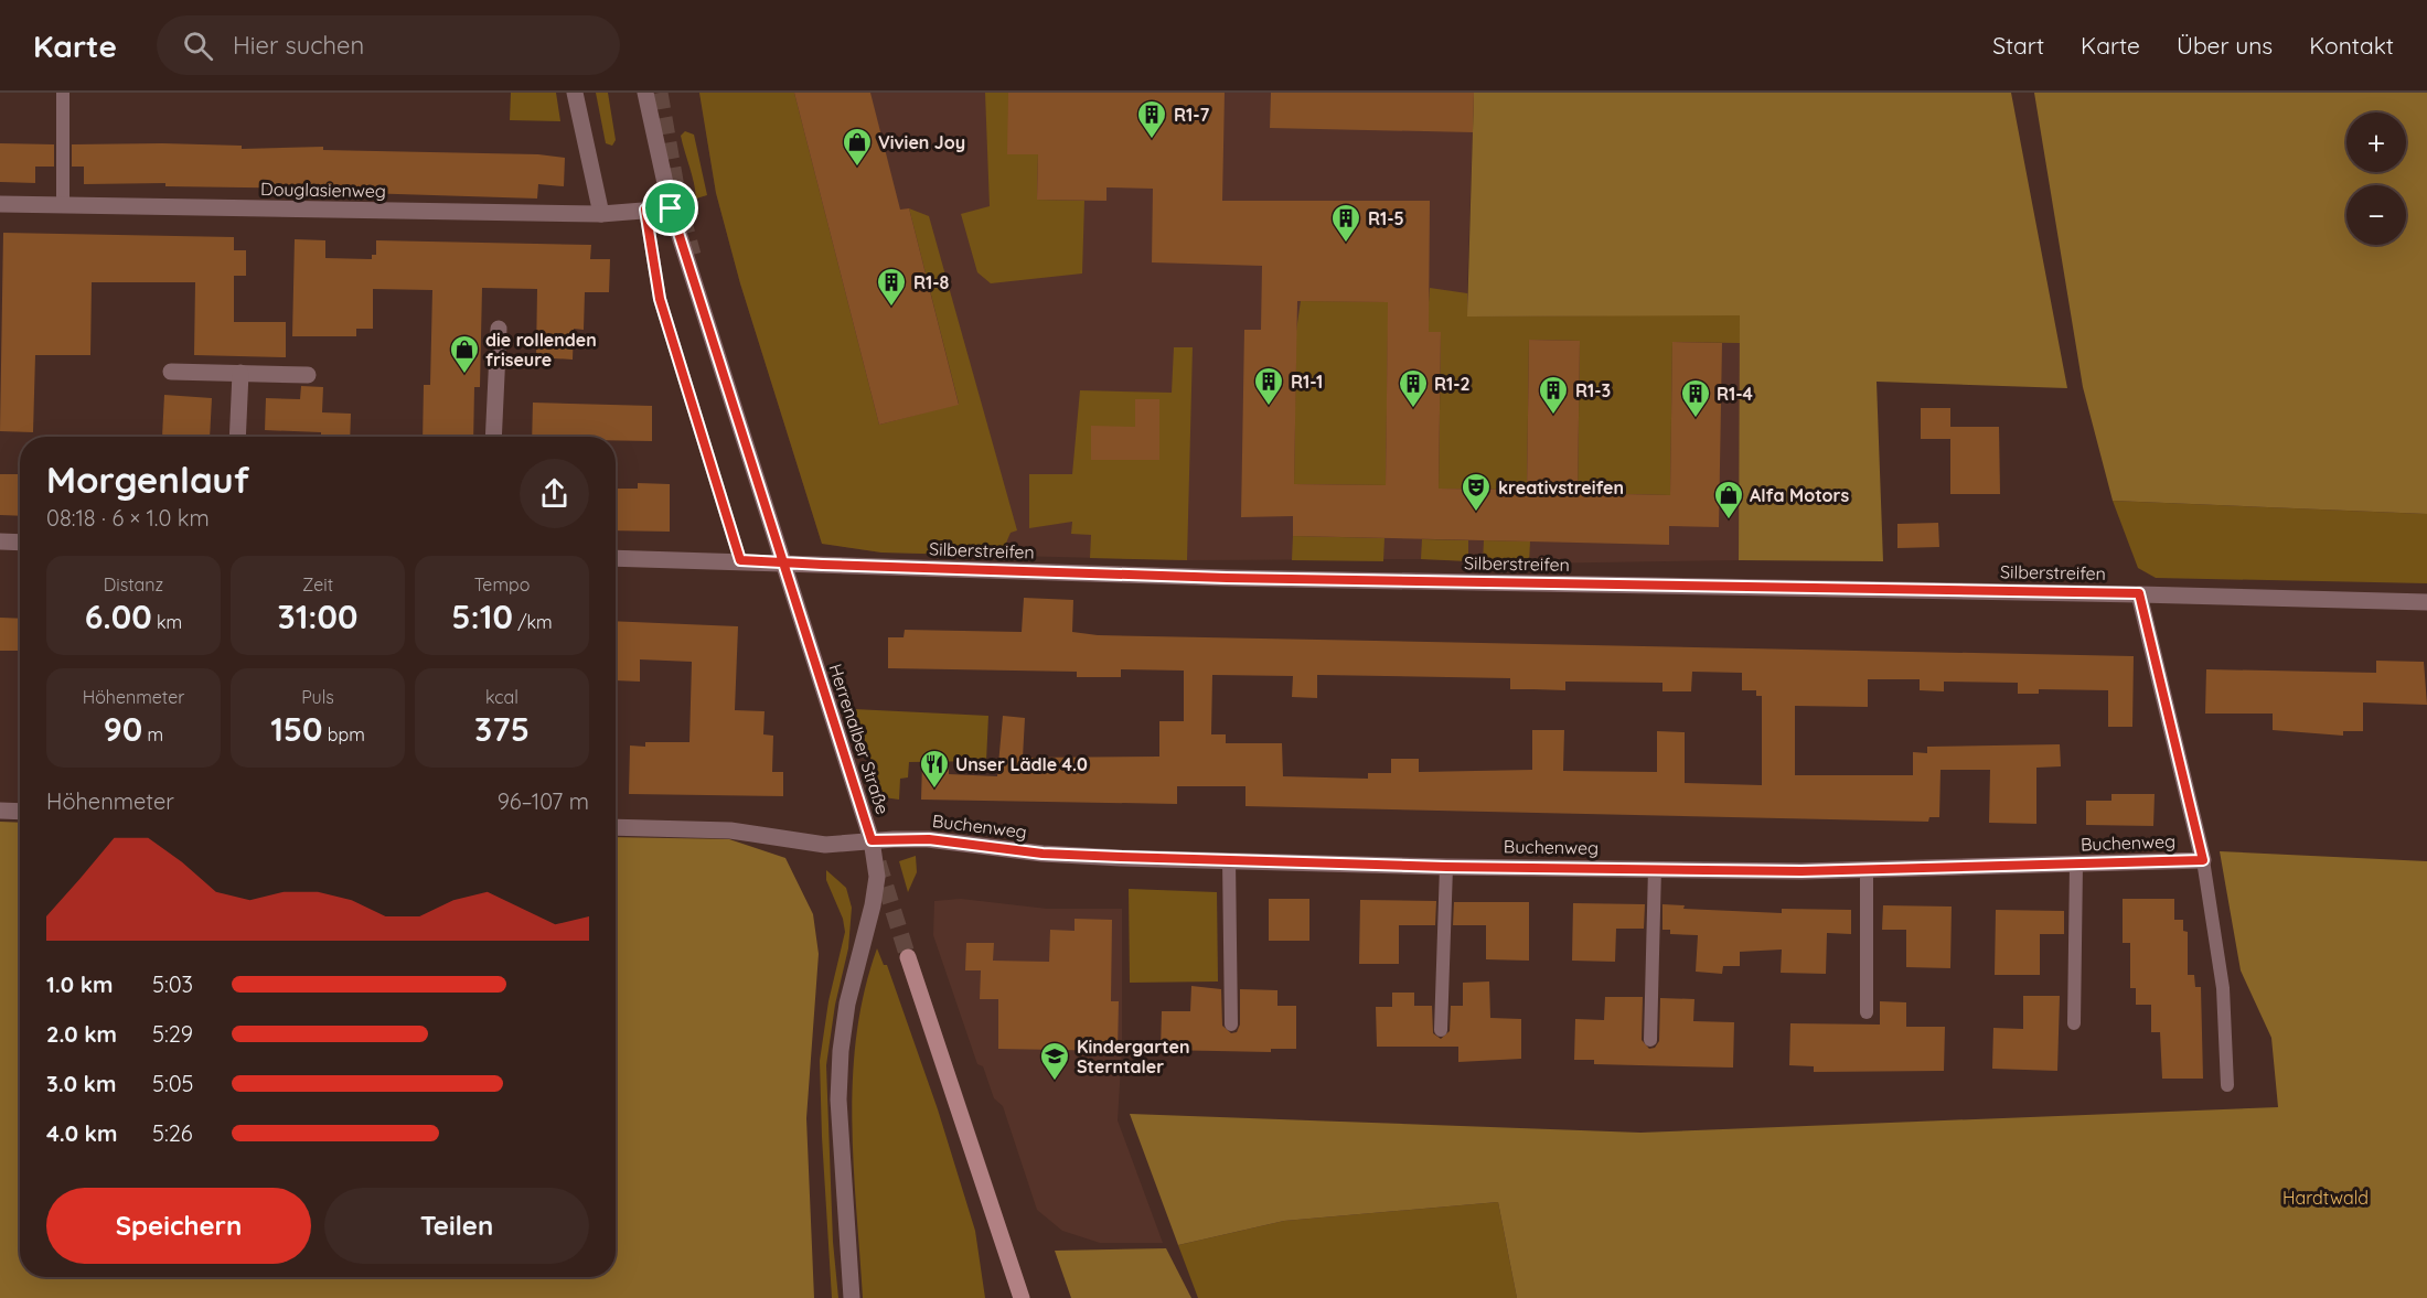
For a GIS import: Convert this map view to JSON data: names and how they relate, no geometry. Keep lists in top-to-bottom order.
{
  "streets": {
    "street": [
      "Douglasienweg",
      "Silberstreifen",
      "Herrenalber Straße",
      "Buchenweg"
    ]
  },
  "crossings": [
    ["Silberstreifen", "Herrenalber Straße"],
    ["Herrenalber Straße", "Buchenweg"]
  ],
  "parks": ["Hardtwald"],
  "places": {
    "building": [
      "R1-7",
      "R1-5",
      "R1-8",
      "R1-1",
      "R1-2",
      "R1-3",
      "R1-4"
    ],
    "shop": ["Vivien Joy", "die rollenden friseure", "Alfa Motors"],
    "theatre": ["kreativstreifen"],
    "restaurant": ["Unser Lädle 4.0"],
    "school or university": ["Kindergarten Sterntaler"]
  },
  "page": {
    "header": "Karte",
    "search": "Hier suchen",
    "nav": [
      "Start",
      "Karte",
      "Über uns",
      "Kontakt"
    ],
    "map_buttons": ["+", "−"],
    "heading": ["Morgenlauf", "08:18 · 6 × 1.0 km"],
    "stats": [
      ["Distanz", "6.00 km"],
      ["Zeit", "31:00"],
      ["Tempo", "5:10 /km"],
      ["Höhenmeter", "90 m"],
      ["Puls", "150 bpm"],
      ["kcal", "375"]
    ],
    "chart": ["Höhenmeter", "96–107 m"],
    "list": [
      {
        "name": "1.0 km",
        "note": "5:03"
      },
      {
        "name": "2.0 km",
        "note": "5:29"
      },
      {
        "name": "3.0 km",
        "note": "5:05"
      },
      {
        "name": "4.0 km",
        "note": "5:26"
      }
    ],
    "buttons": ["Speichern", "Teilen"]
  }
}
